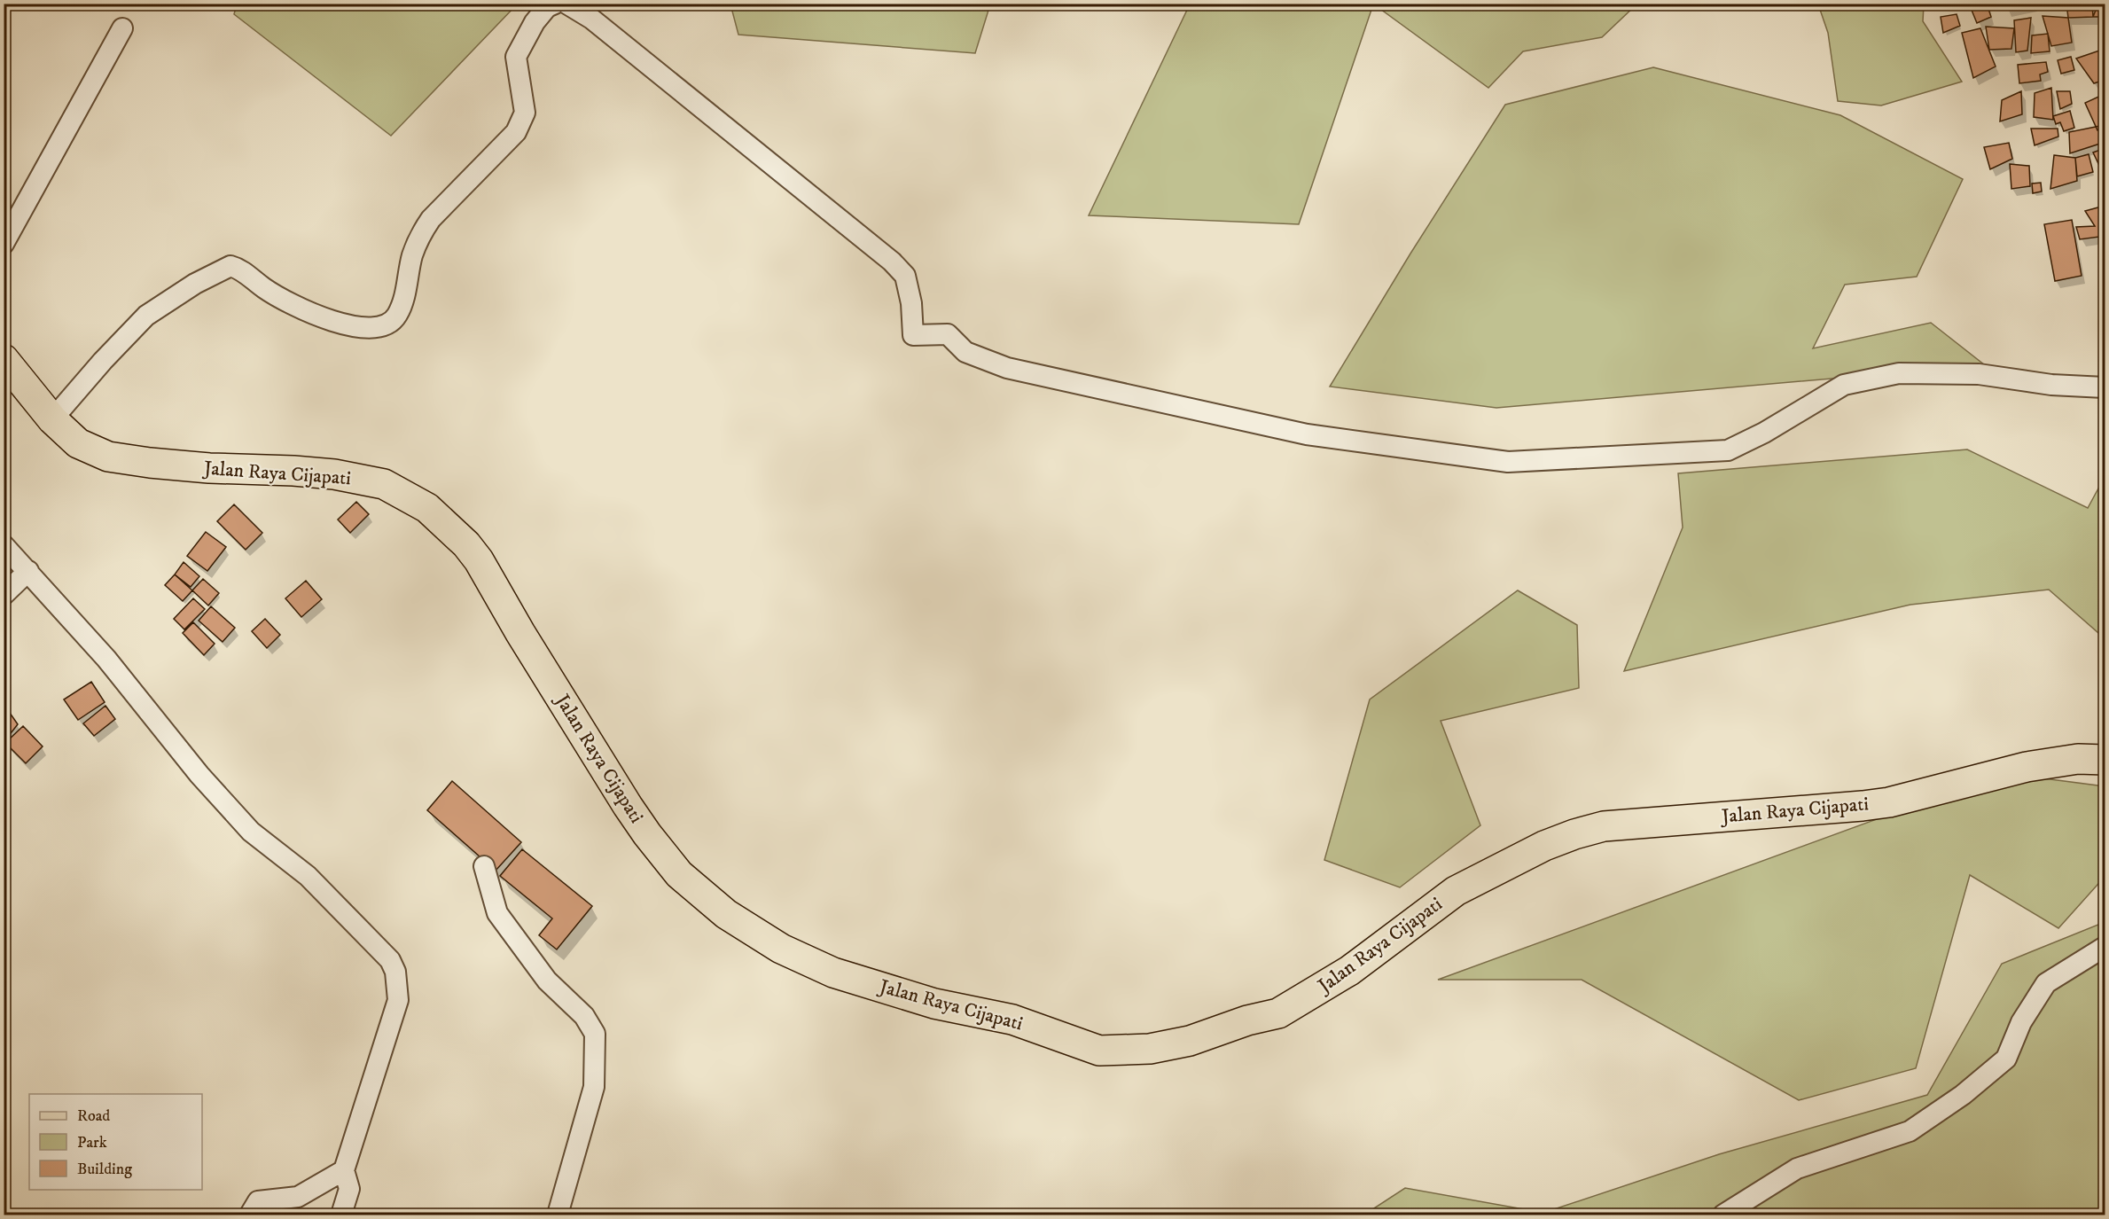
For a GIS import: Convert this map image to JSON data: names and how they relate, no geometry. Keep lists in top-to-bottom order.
{
  "streets": {
    "main road": ["Jalan Raya Cijapati"]
  },
  "legend": ["Road", "Park", "Building"]
}
